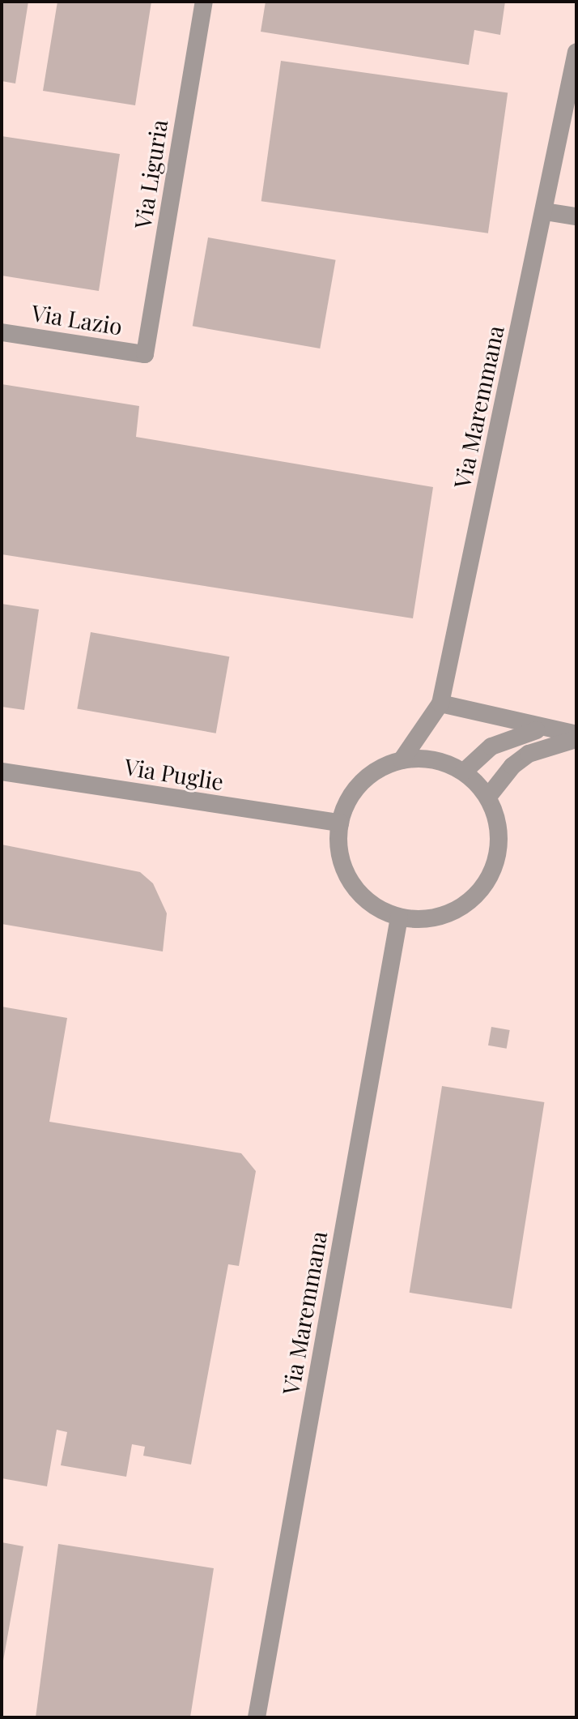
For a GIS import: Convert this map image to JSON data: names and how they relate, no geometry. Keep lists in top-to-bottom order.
{
  "streets": {
    "street": [
      "Via Liguria",
      "Via Lazio",
      "Via Maremmana",
      "Via Puglie"
    ]
  },
  "crossings": [
    ["Via Liguria", "Via Lazio"],
    ["Via Maremmana", "Via Puglie"]
  ]
}
